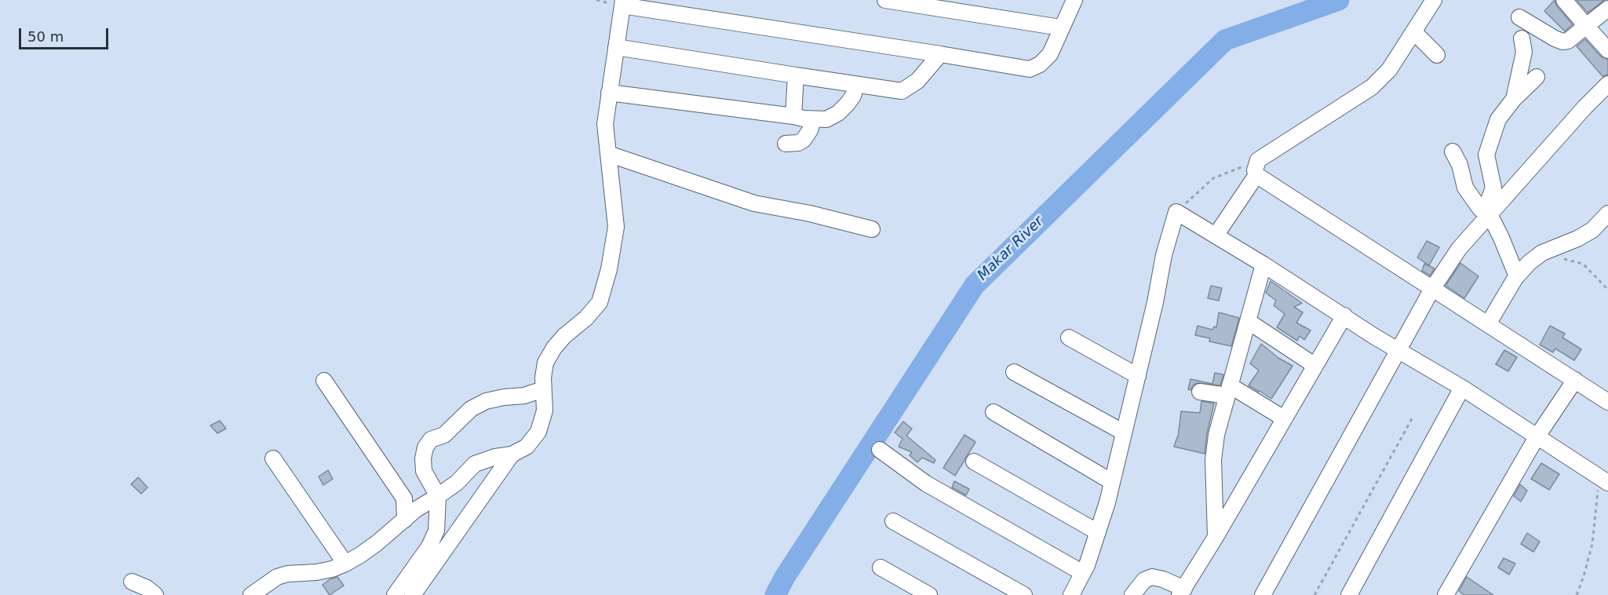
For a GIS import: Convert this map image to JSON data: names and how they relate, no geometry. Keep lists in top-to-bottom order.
{
  "water": ["Makar River"],
  "scale_bar": "50 m"
}
